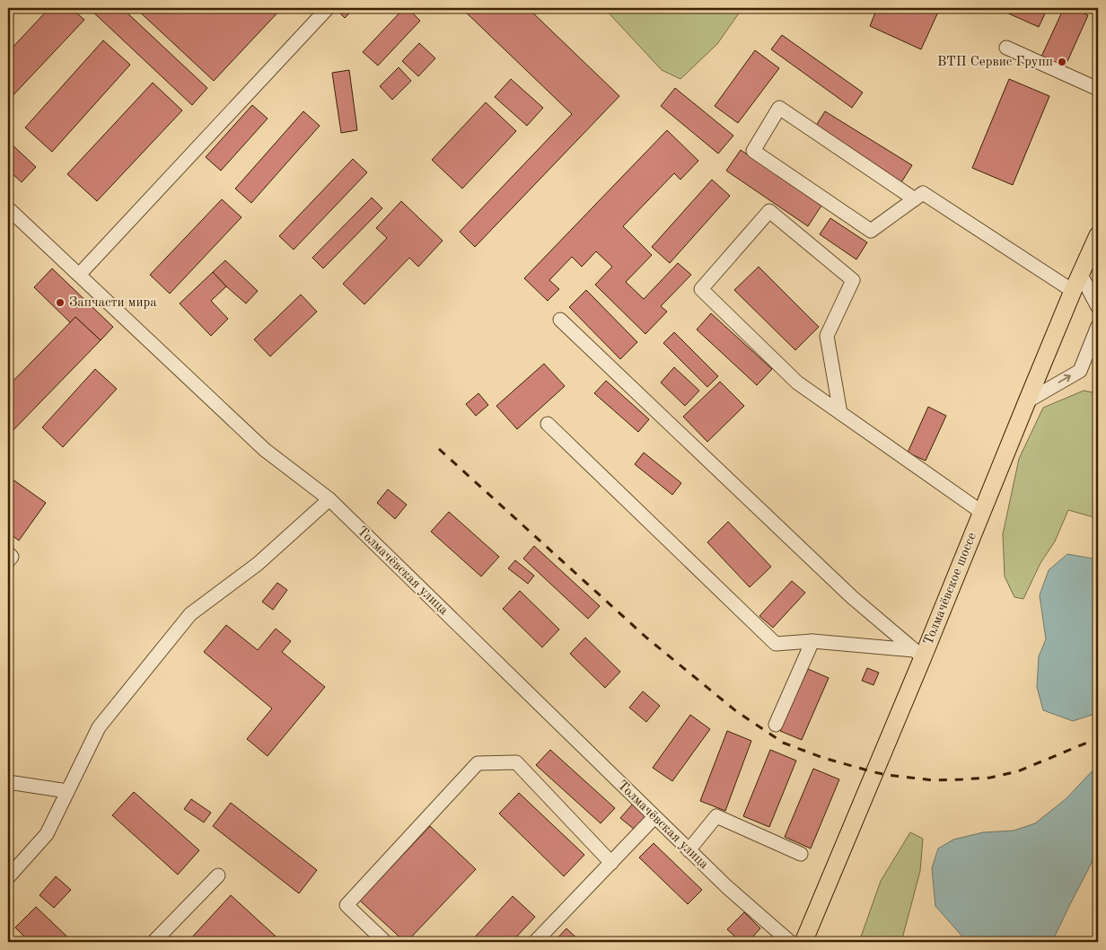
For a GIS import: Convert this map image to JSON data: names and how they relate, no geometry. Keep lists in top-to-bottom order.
{
  "streets": {
    "main road": ["Толмачёвское шоссе"],
    "street": ["Толмачёвская улица"]
  },
  "places": ["ВТП Сервис Групп", "Запчасти мира"]
}
